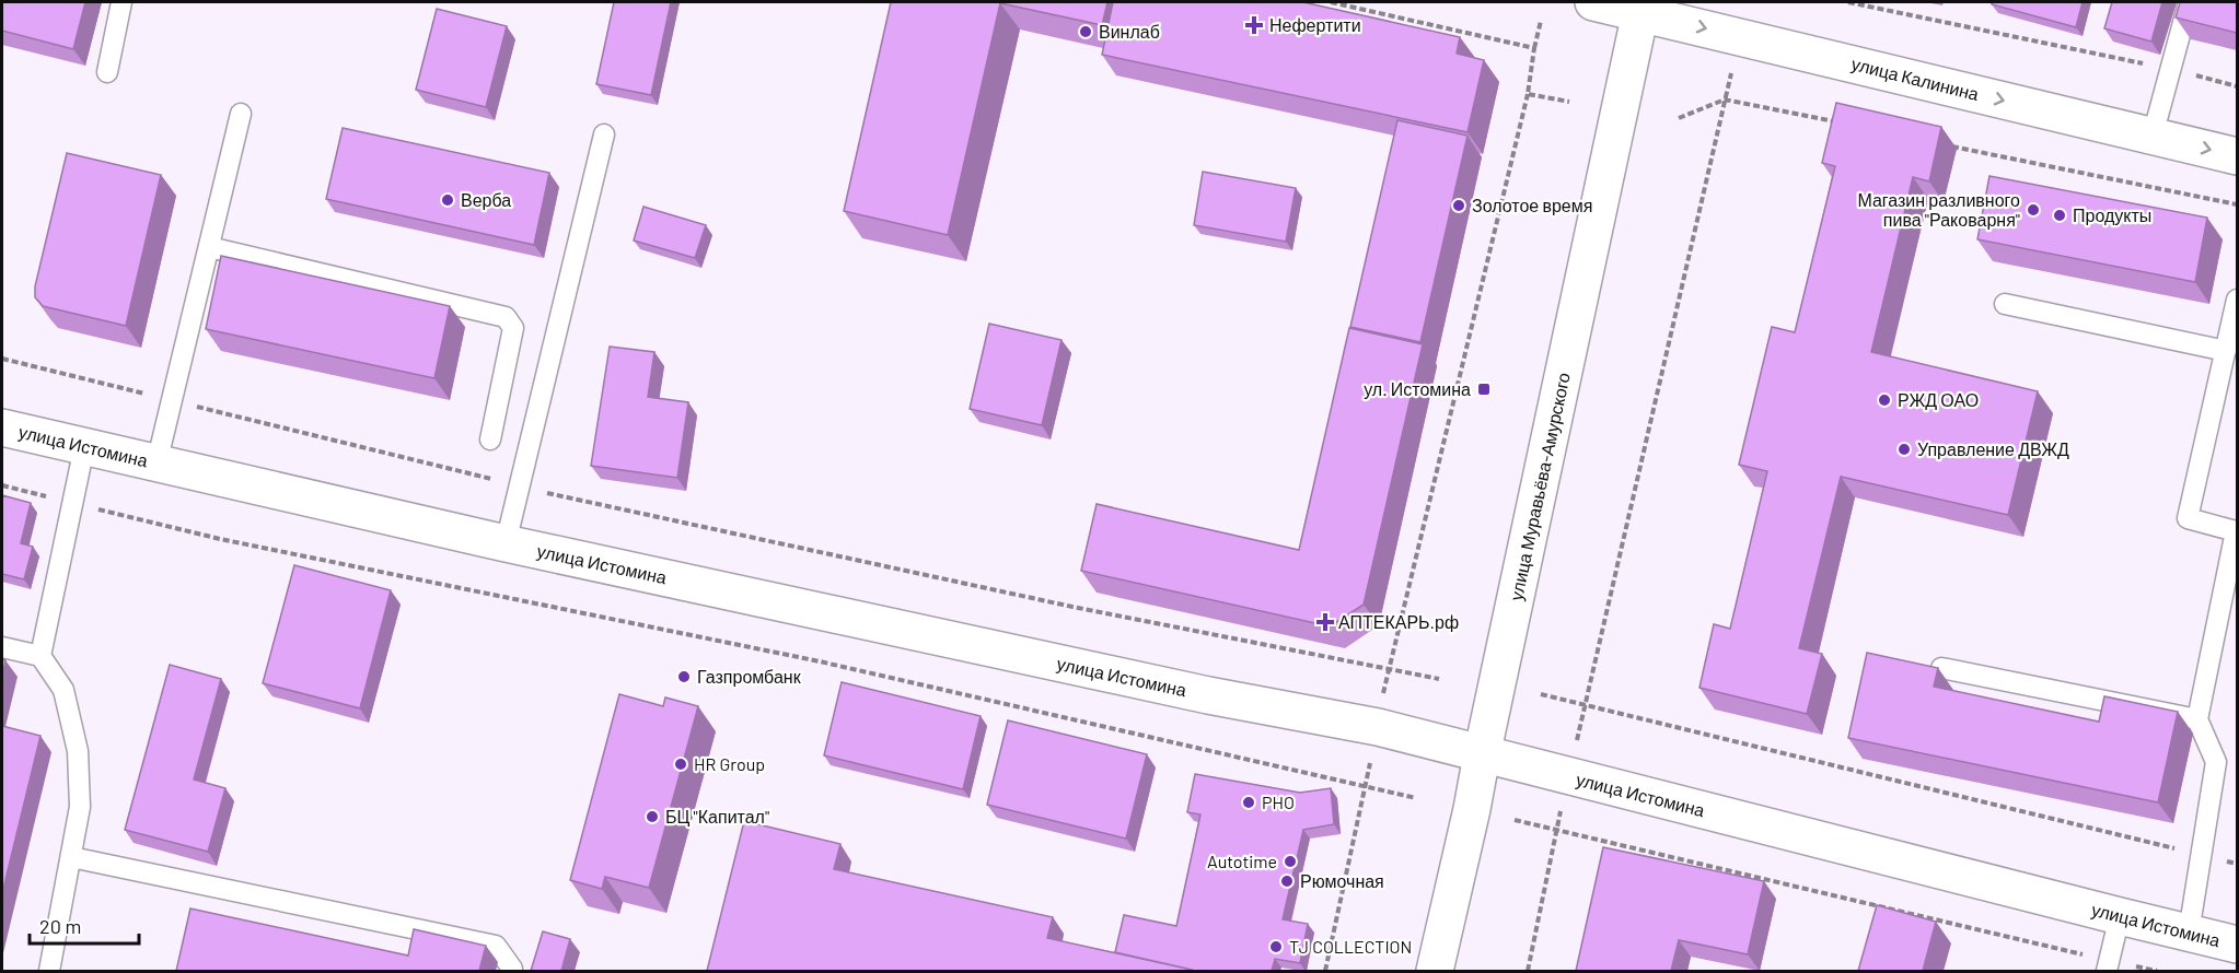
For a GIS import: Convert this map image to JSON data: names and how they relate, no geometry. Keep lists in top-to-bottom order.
{
  "streets": {
    "street": ["улица Калинина", "улица Истомина", "улица Муравьёва-Амурского"]
  },
  "crossings": [
    ["улица Калинина", "улица Муравьёва-Амурского"],
    ["улица Истомина", "улица Муравьёва-Амурского"]
  ],
  "one_way": ["улица Калинина"],
  "places": {
    "health": ["Нефертити", "АПТЕКАРЬ.рф"],
    "other": [
      "Винлаб",
      "Верба",
      "Золотое время",
      "Магазин разливного пива \"Раковарня\"",
      "Продукты",
      "РЖД ОАО",
      "Управление ДВЖД",
      "Газпромбанк",
      "HR Group",
      "PHO",
      "БЦ \"Капитал\"",
      "Autotime",
      "Рюмочная",
      "TJ COLLECTION"
    ],
    "transit": ["ул. Истомина"]
  },
  "scale_bar": "20 m"
}
